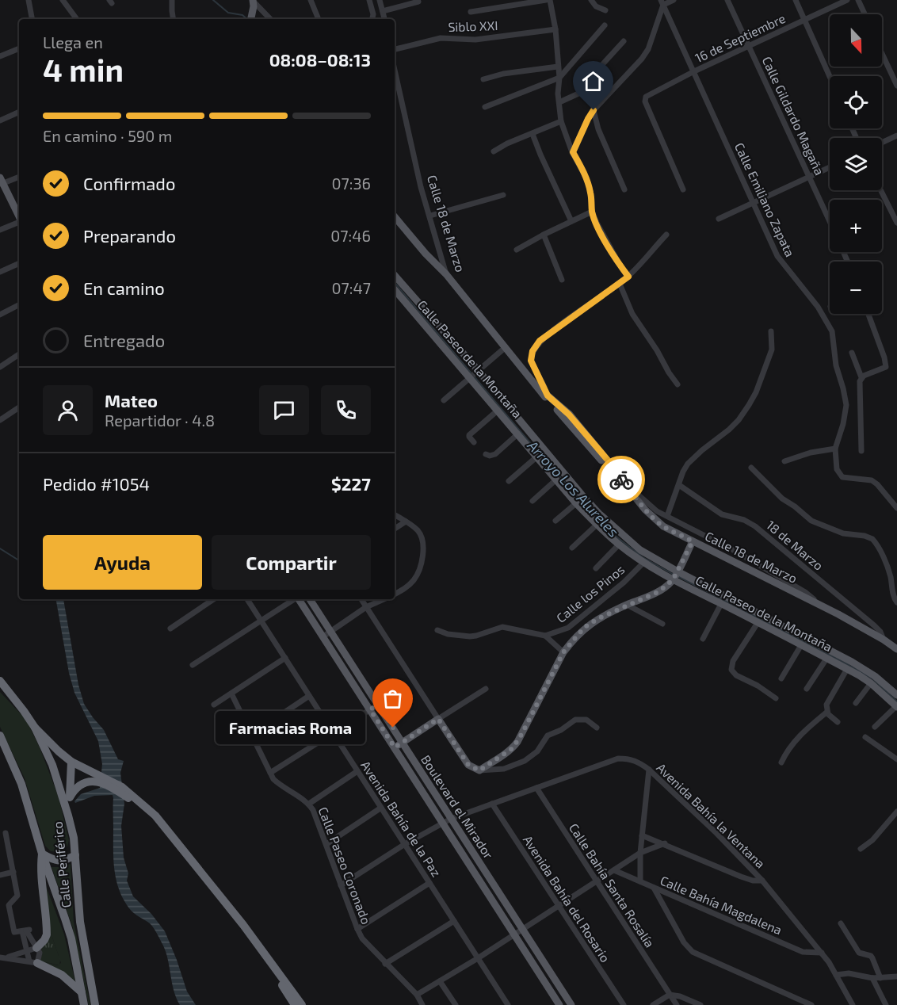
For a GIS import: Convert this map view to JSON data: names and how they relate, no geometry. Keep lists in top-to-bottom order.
{
  "streets": {
    "highway": ["Calle Periférico"],
    "main road": ["Calle 18 de Marzo", "Calle Paseo de la Montaña", "Boulevard el Mirador"],
    "street": [
      "Siblo XXI",
      "16 de Septiembre",
      "Calle Gildardo Magaña",
      "Calle Emiliano Zapata",
      "18 de Marzo",
      "Calle los Pinos",
      "Avenida Bahía la Ventana",
      "Avenida Bahía de la Paz",
      "Calle Paseo Coronado",
      "Calle Bahía Santa Rosalía",
      "Avenida Bahía del Rosario",
      "Calle Bahía Magdalena"
    ]
  },
  "crossings": [
    ["16 de Septiembre", "Calle Gildardo Magaña"],
    ["16 de Septiembre", "Calle Emiliano Zapata"],
    ["Calle 18 de Marzo", "18 de Marzo"],
    ["Calle Paseo de la Montaña", "Calle los Pinos"],
    ["Boulevard el Mirador", "Avenida Bahía la Ventana"],
    ["Avenida Bahía la Ventana", "Avenida Bahía de la Paz"],
    ["Avenida Bahía la Ventana", "Calle Paseo Coronado"],
    ["Avenida Bahía la Ventana", "Calle Bahía Santa Rosalía"],
    ["Avenida Bahía la Ventana", "Avenida Bahía del Rosario"],
    ["Avenida Bahía la Ventana", "Calle Bahía Magdalena"]
  ],
  "water": ["Arroyo Los Alureles"],
  "places": ["Farmacias Roma"],
  "north": "bottom",
  "page": {
    "map_buttons": ["+", "−"],
    "heading": ["4 min", "Llega en", "08:08–08:13"],
    "panel": [
      "Mateo",
      "Repartidor · 4.8",
      "Pedido #1054",
      "$227"
    ],
    "bar": "En camino · 590 m",
    "list": [
      ["Confirmado", "07:36"],
      ["Preparando", "07:46"],
      ["En camino", "07:47"],
      "Entregado"
    ],
    "buttons": ["Ayuda", "Compartir"],
    "bubble": "Farmacias Roma"
  }
}
